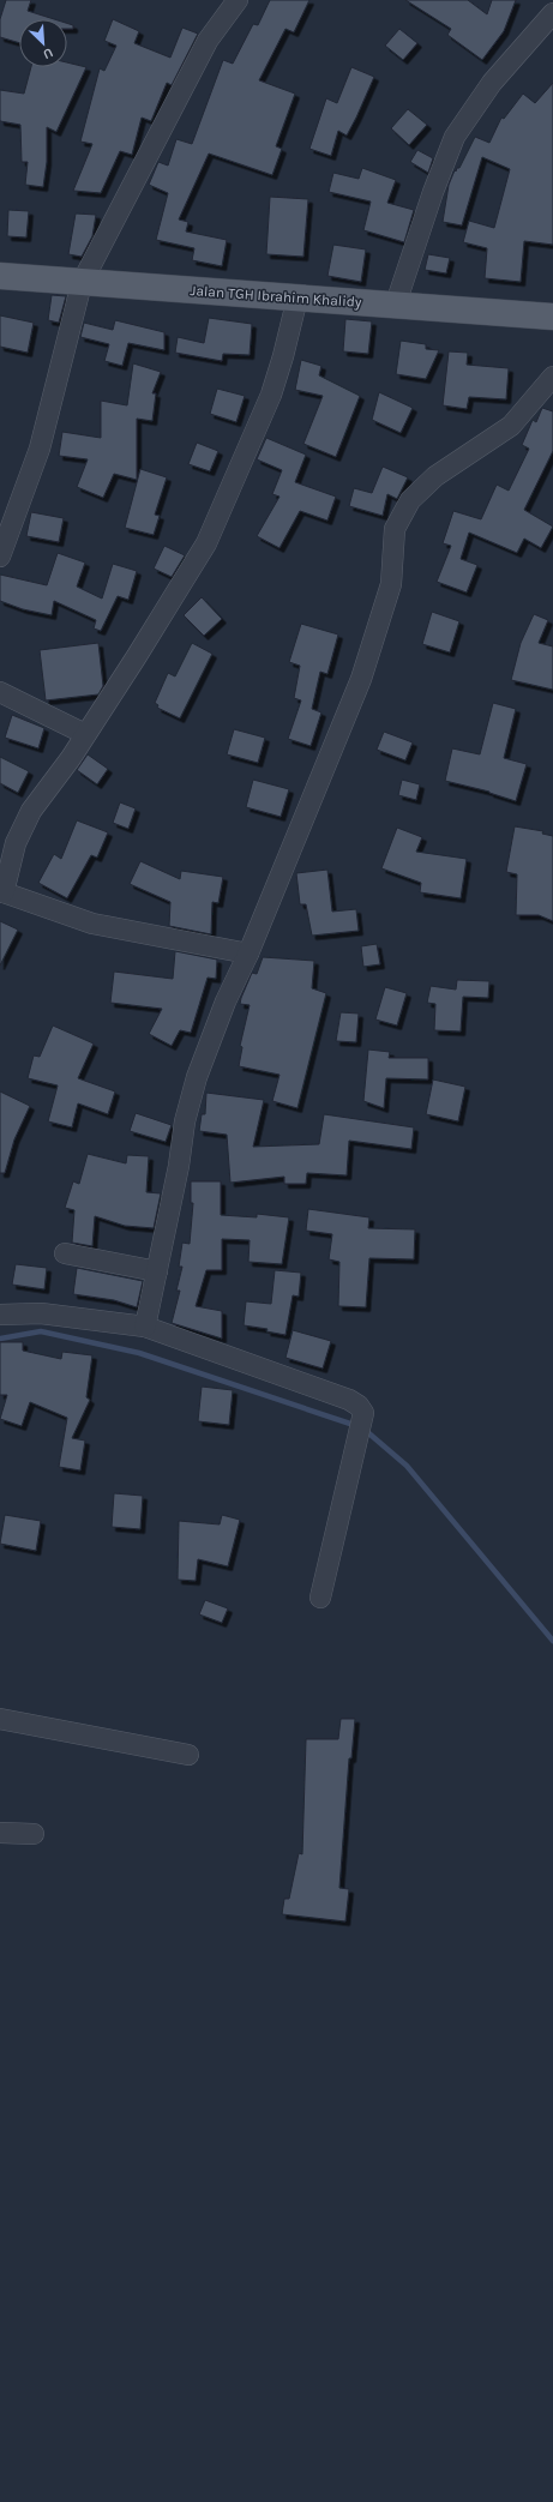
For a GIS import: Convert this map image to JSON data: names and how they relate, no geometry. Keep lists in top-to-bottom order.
{
  "streets": {
    "main road": ["Jalan TGH Ibrahim Khalidy"]
  },
  "north": "bottom right"
}
